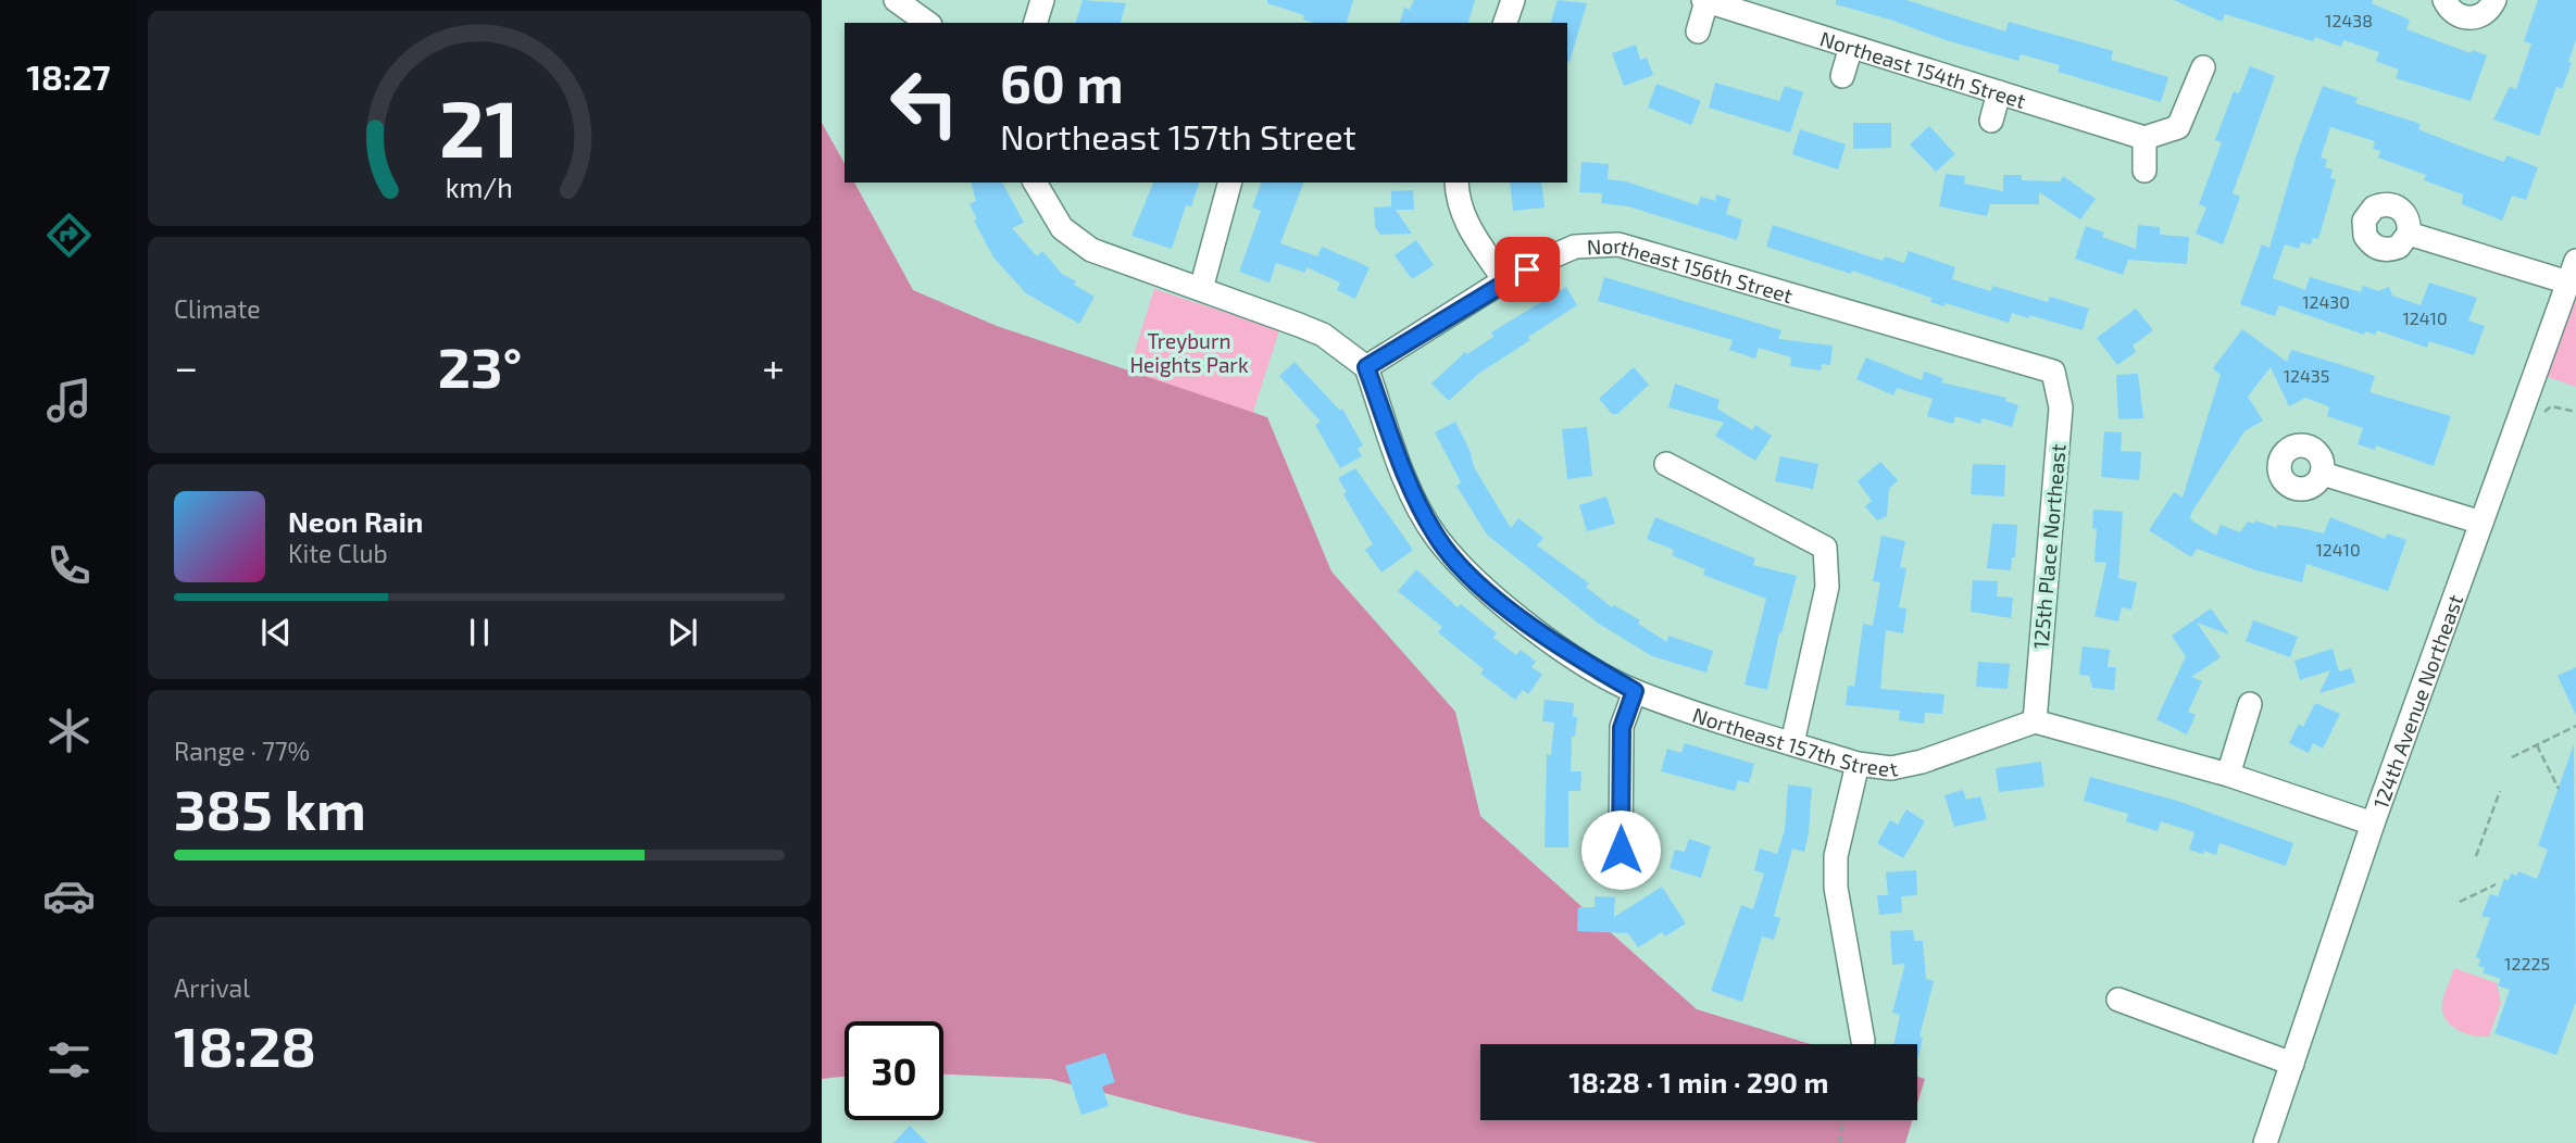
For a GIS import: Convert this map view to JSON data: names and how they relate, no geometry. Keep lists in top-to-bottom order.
{
  "streets": {
    "street": [
      "Northeast 154th Street",
      "Northeast 156th Street",
      "125th Place Northeast",
      "124th Avenue Northeast",
      "Northeast 157th Street"
    ]
  },
  "crossings": [
    ["Northeast 156th Street", "125th Place Northeast"],
    ["Northeast 156th Street", "Northeast 157th Street"],
    ["125th Place Northeast", "Northeast 157th Street"]
  ],
  "parks": ["Treyburn Heights Park"],
  "house_numbers": [
    "12438",
    "12430",
    "12410",
    "12435",
    "12410",
    "12225"
  ],
  "page": {
    "tabs": "18:27",
    "turn": ["60 m", "Northeast 157th Street"],
    "tile": [
      "Climate",
      ["Range · 77%", "385 km"],
      ["Arrival", "18:28"]
    ],
    "heat": ["−", "23°", "+"],
    "song": ["Neon Rain", "Kite Club"],
    "limit": "30",
    "trip": "18:28 · 1 min · 290 m",
    "gauge": ["21", "km/h"]
  }
}
